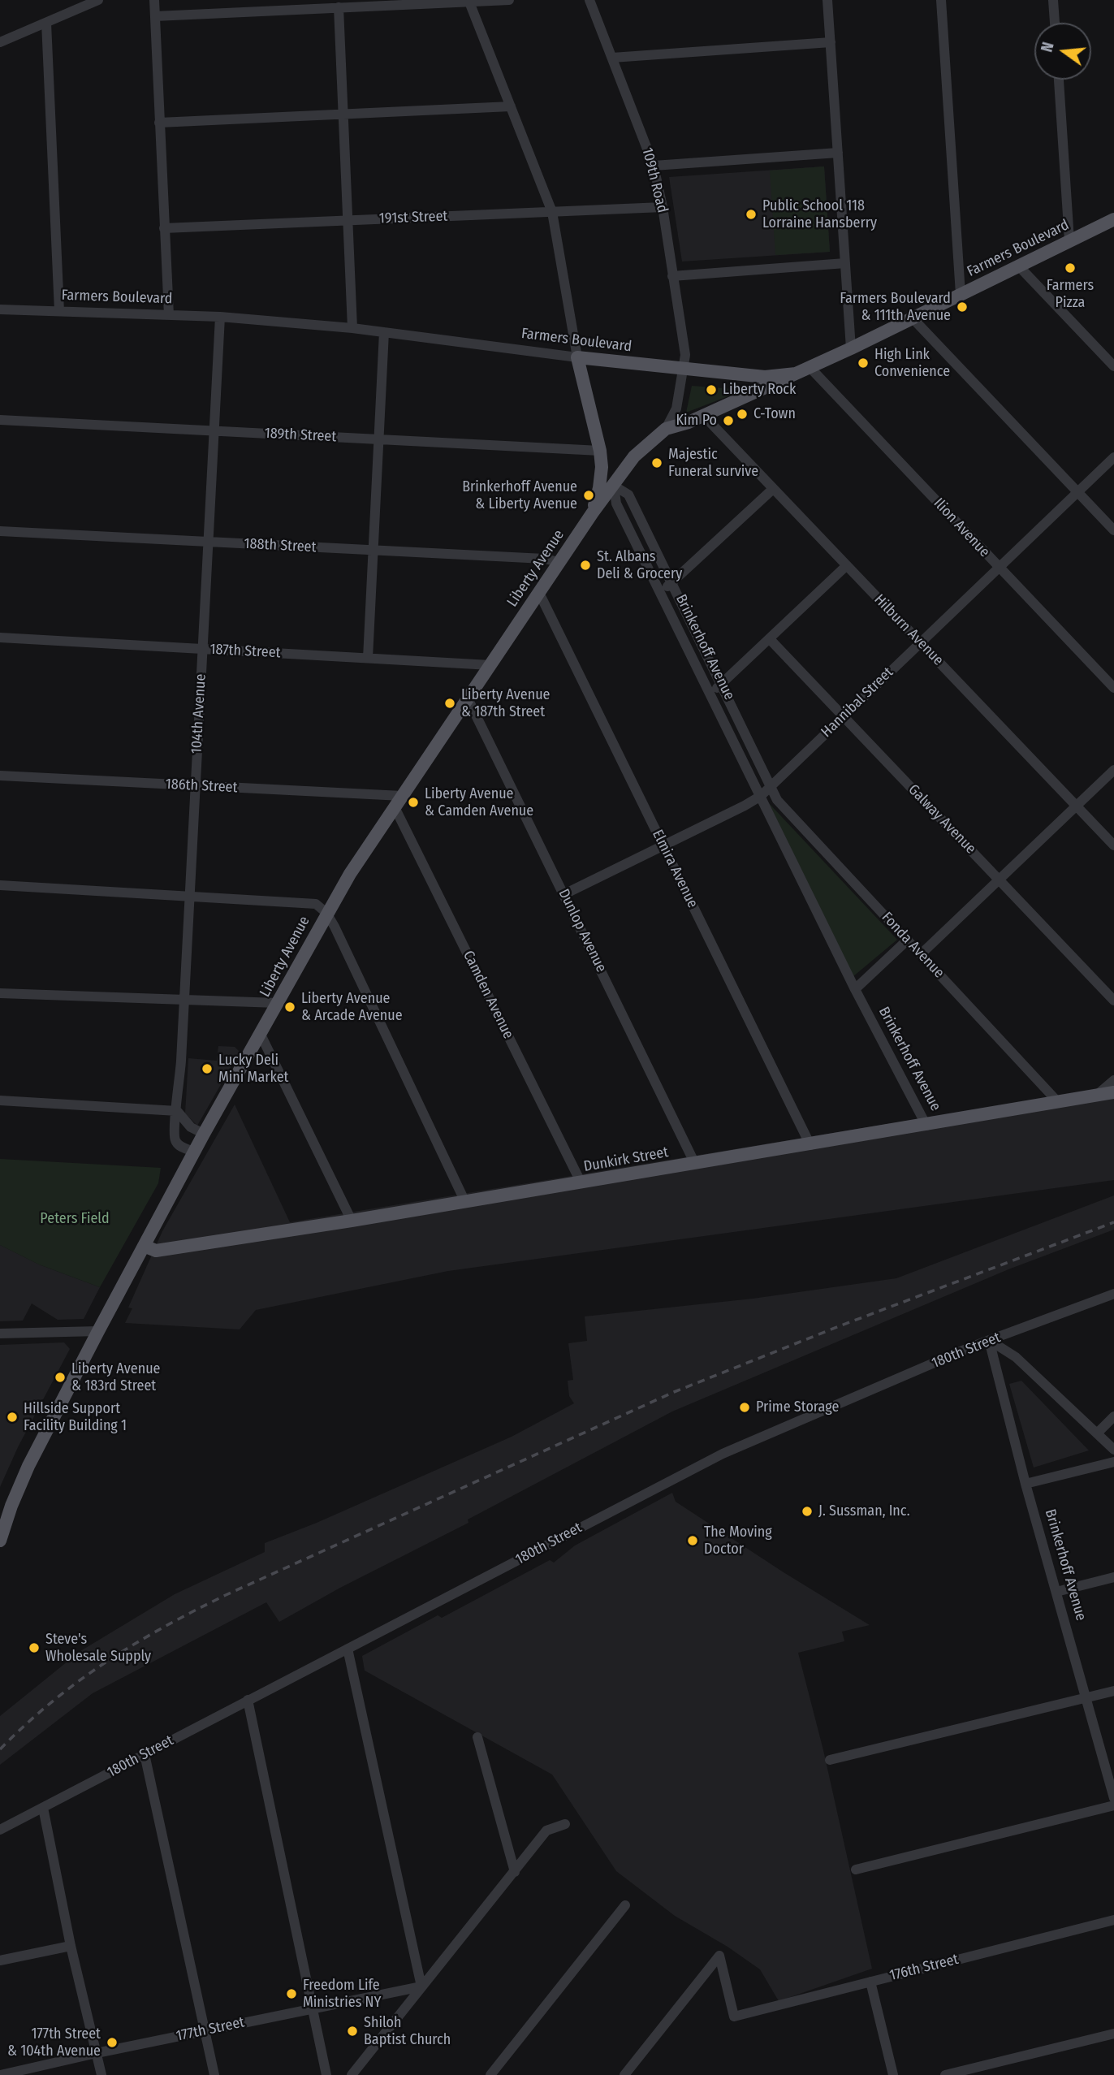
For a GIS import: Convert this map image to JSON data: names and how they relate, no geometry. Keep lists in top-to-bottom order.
{
  "streets": {
    "main road": ["Farmers Boulevard", "Liberty Avenue", "Dunkirk Street"],
    "street": [
      "109th Road",
      "191st Street",
      "189th Street",
      "Ilion Avenue",
      "188th Street",
      "Hilburn Avenue",
      "Brinkerhoff Avenue",
      "187th Street",
      "Hannibal Street",
      "104th Avenue",
      "186th Street",
      "Galway Avenue",
      "Elmira Avenue",
      "Dunlop Avenue",
      "Fonda Avenue",
      "Camden Avenue",
      "180th Street",
      "176th Street",
      "177th Street"
    ]
  },
  "crossings": [
    ["109th Road", "191st Street"],
    ["109th Road", "Farmers Boulevard"],
    ["109th Road", "Liberty Avenue"],
    ["Farmers Boulevard", "Ilion Avenue"],
    ["Farmers Boulevard", "Liberty Avenue"],
    ["Farmers Boulevard", "104th Avenue"],
    ["189th Street", "104th Avenue"],
    ["Ilion Avenue", "Hannibal Street"],
    ["188th Street", "Liberty Avenue"],
    ["188th Street", "104th Avenue"],
    ["Liberty Avenue", "Hilburn Avenue"],
    ["Liberty Avenue", "Brinkerhoff Avenue"],
    ["Liberty Avenue", "187th Street"],
    ["Liberty Avenue", "104th Avenue"],
    ["Liberty Avenue", "186th Street"],
    ["Liberty Avenue", "Elmira Avenue"],
    ["Liberty Avenue", "Dunlop Avenue"],
    ["Liberty Avenue", "Camden Avenue"],
    ["Liberty Avenue", "Dunkirk Street"],
    ["Hilburn Avenue", "Hannibal Street"],
    ["Brinkerhoff Avenue", "Hannibal Street"],
    ["Brinkerhoff Avenue", "Fonda Avenue"],
    ["Brinkerhoff Avenue", "Dunkirk Street"],
    ["Brinkerhoff Avenue", "180th Street"],
    ["187th Street", "104th Avenue"],
    ["Hannibal Street", "Galway Avenue"],
    ["Hannibal Street", "Elmira Avenue"],
    ["Hannibal Street", "Dunlop Avenue"],
    ["Hannibal Street", "Fonda Avenue"],
    ["104th Avenue", "186th Street"],
    ["186th Street", "Camden Avenue"],
    ["Elmira Avenue", "Dunkirk Street"],
    ["Dunlop Avenue", "Dunkirk Street"],
    ["Fonda Avenue", "Dunkirk Street"],
    ["Camden Avenue", "Dunkirk Street"]
  ],
  "parks": ["Peters Field"],
  "places": [
    "Public School 118 Lorraine Hansberry",
    "Farmers Pizza",
    "Farmers Boulevard & 111th Avenue",
    "High Link Convenience",
    "Liberty Rock",
    "C-Town",
    "Kim Po",
    "Majestic Funeral survive",
    "Brinkerhoff Avenue & Liberty Avenue",
    "St. Albans Deli & Grocery",
    "Liberty Avenue & 187th Street",
    "Liberty Avenue & Camden Avenue",
    "Liberty Avenue & Arcade Avenue",
    "Lucky Deli Mini Market",
    "Liberty Avenue & 183rd Street",
    "Prime Storage",
    "Hillside Support Facility Building 1",
    "J. Sussman, Inc.",
    "The Moving Doctor",
    "Steve's Wholesale Supply",
    "Freedom Life Ministries NY",
    "Shiloh Baptist Church",
    "177th Street & 104th Avenue"
  ],
  "north": "left"
}
